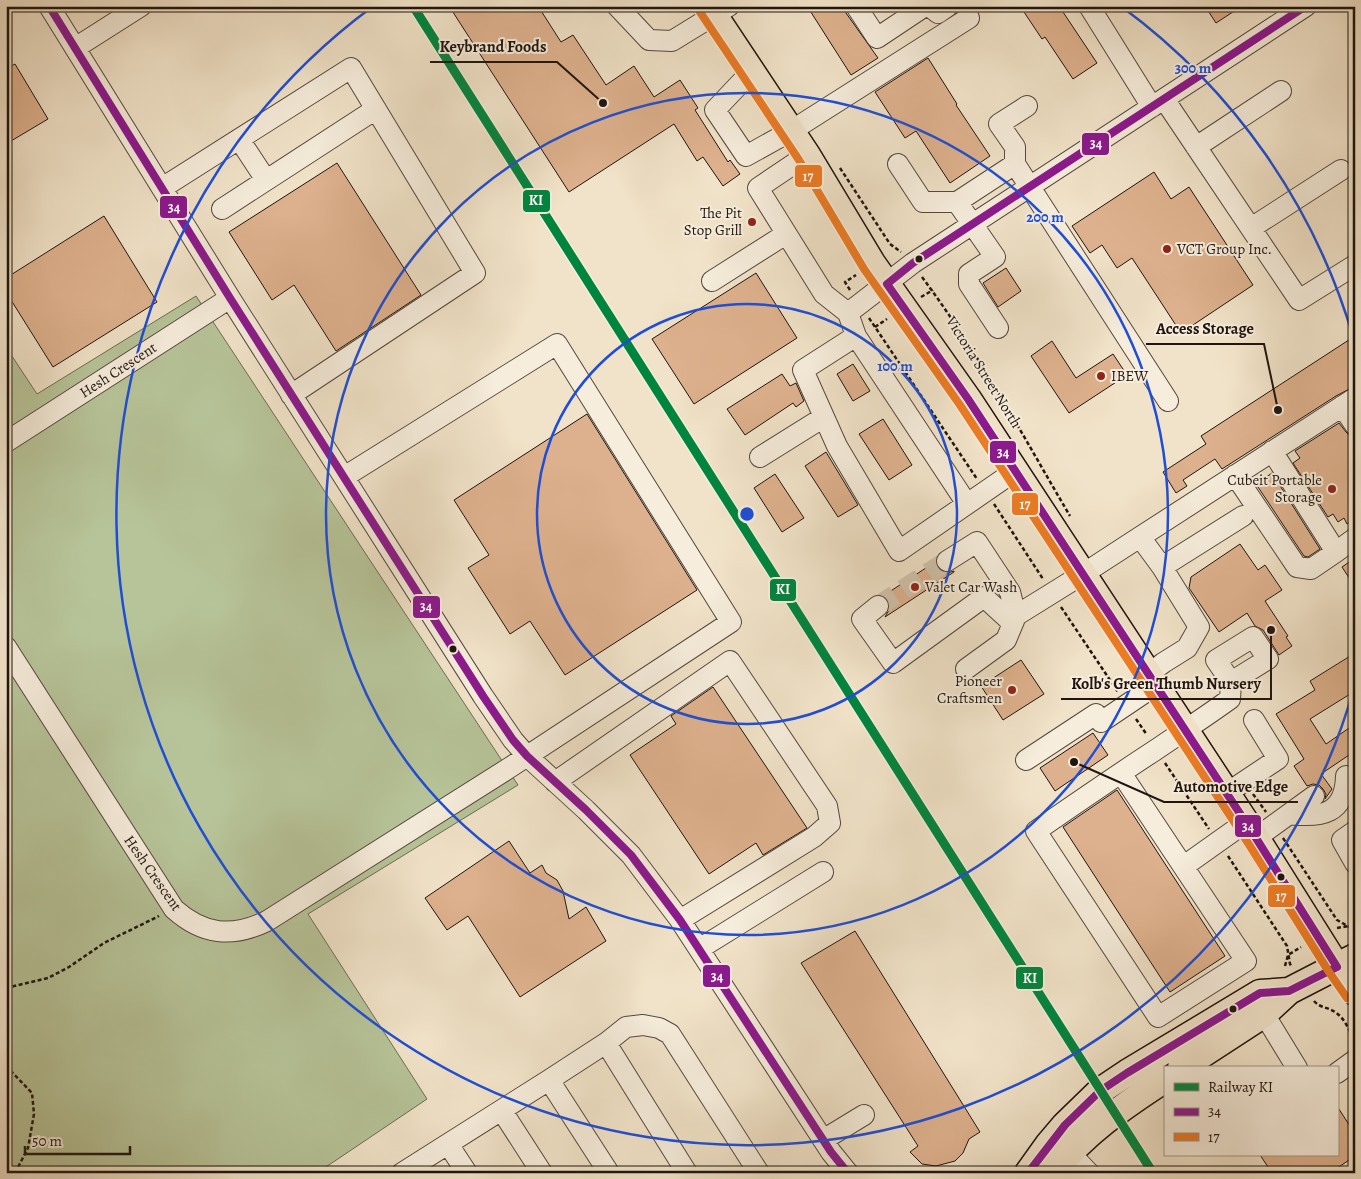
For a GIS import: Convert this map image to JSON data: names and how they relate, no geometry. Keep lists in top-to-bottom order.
{
  "streets": {
    "main road": ["Victoria Street North"],
    "street": ["Hesh Crescent"]
  },
  "places": [
    "Keybrand Foods",
    "The Pit Stop Grill",
    "VCT Group Inc.",
    "IBEW",
    "Access Storage",
    "Cubeit Portable Storage",
    "Valet Car Wash",
    "Kolb's Green Thumb Nursery",
    "Pioneer Craftsmen",
    "Automotive Edge"
  ],
  "lines": ["rail line KI", "transit line 34", "transit line 17"],
  "legend": ["Railway KI", "34", "17"],
  "scale_bar": "50 m",
  "rings": ["300 m", "200 m", "100 m"]
}
